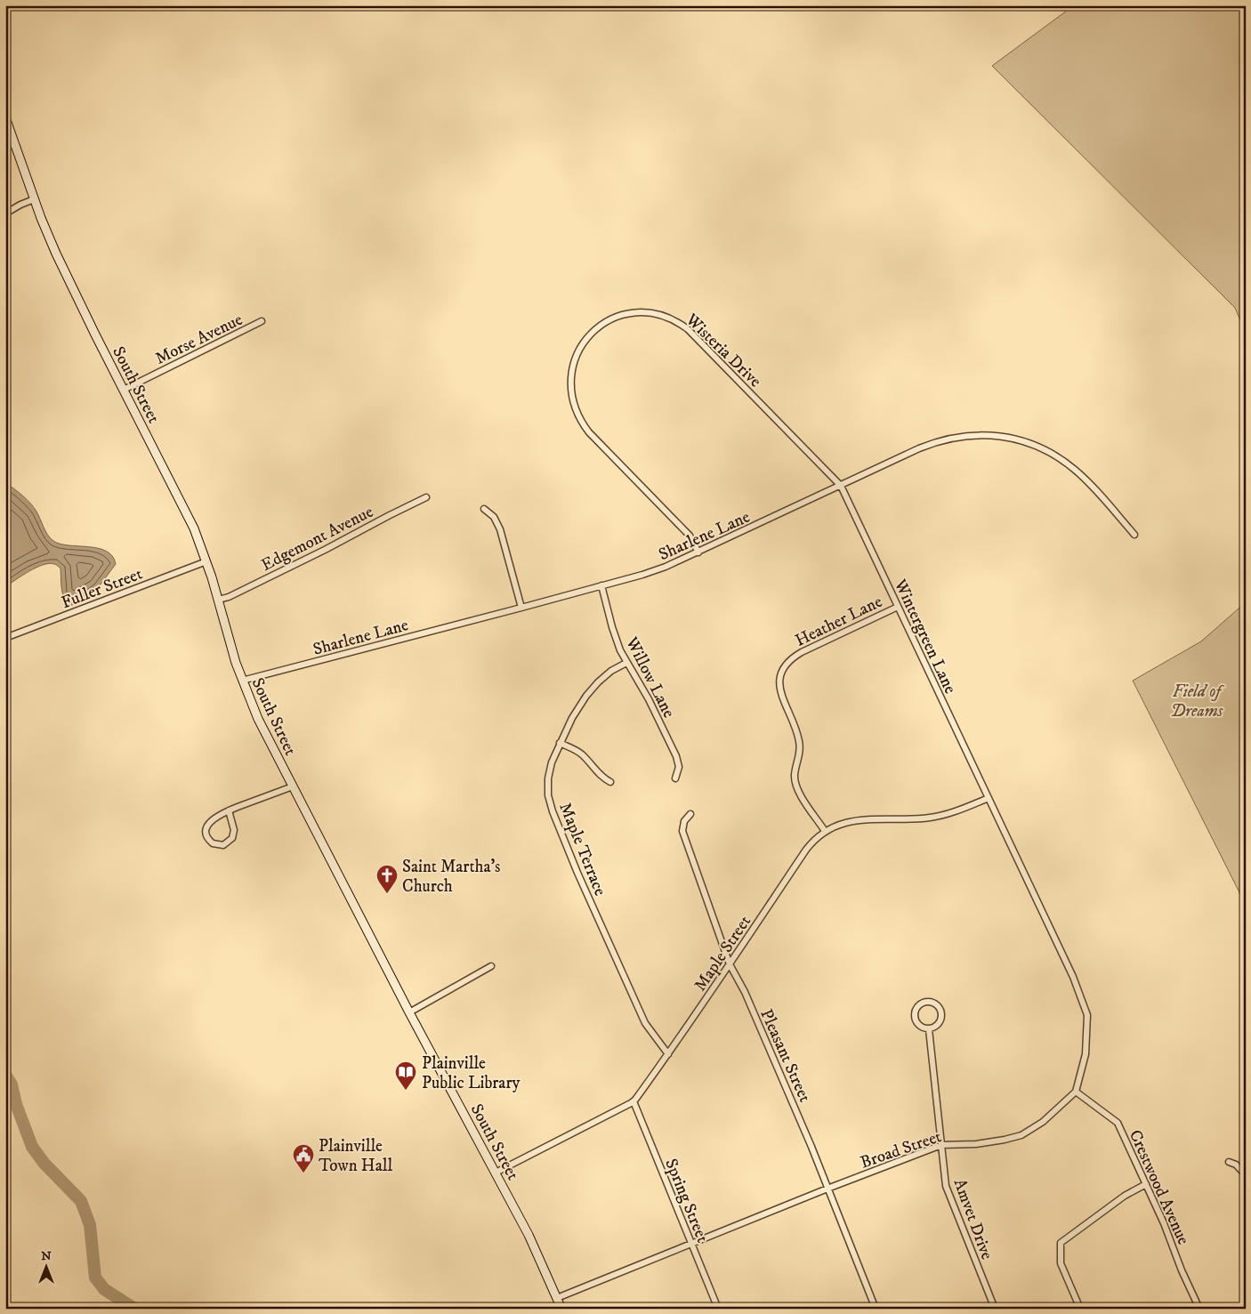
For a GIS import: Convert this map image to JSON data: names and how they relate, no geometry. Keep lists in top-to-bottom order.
{
  "streets": {
    "main road": ["South Street"],
    "street": [
      "Morse Avenue",
      "Wisteria Drive",
      "Sharlene Lane",
      "Edgemont Avenue",
      "Fuller Street",
      "Heather Lane",
      "Wintergreen Lane",
      "Willow Lane",
      "Maple Terrace",
      "Maple Street",
      "Pleasant Street",
      "Broad Street",
      "Crestwood Avenue",
      "Spring Street",
      "Amvet Drive"
    ]
  },
  "crossings": [
    ["Morse Avenue", "South Street"],
    ["Wisteria Drive", "Sharlene Lane"],
    ["Wisteria Drive", "Wintergreen Lane"],
    ["South Street", "Sharlene Lane"],
    ["South Street", "Edgemont Avenue"],
    ["South Street", "Fuller Street"],
    ["South Street", "Maple Street"],
    ["South Street", "Broad Street"],
    ["Sharlene Lane", "Wintergreen Lane"],
    ["Sharlene Lane", "Willow Lane"],
    ["Heather Lane", "Wintergreen Lane"],
    ["Heather Lane", "Maple Street"],
    ["Wintergreen Lane", "Maple Street"],
    ["Willow Lane", "Maple Terrace"],
    ["Maple Terrace", "Maple Street"],
    ["Maple Street", "Pleasant Street"],
    ["Maple Street", "Spring Street"],
    ["Pleasant Street", "Broad Street"],
    ["Broad Street", "Crestwood Avenue"],
    ["Broad Street", "Spring Street"],
    ["Broad Street", "Amvet Drive"]
  ],
  "parks": ["Field of Dreams"],
  "places": {
    "church": ["Saint Martha's Church"],
    "library": ["Plainville Public Library"],
    "public building": ["Plainville Town Hall"]
  },
  "north": "top"
}
